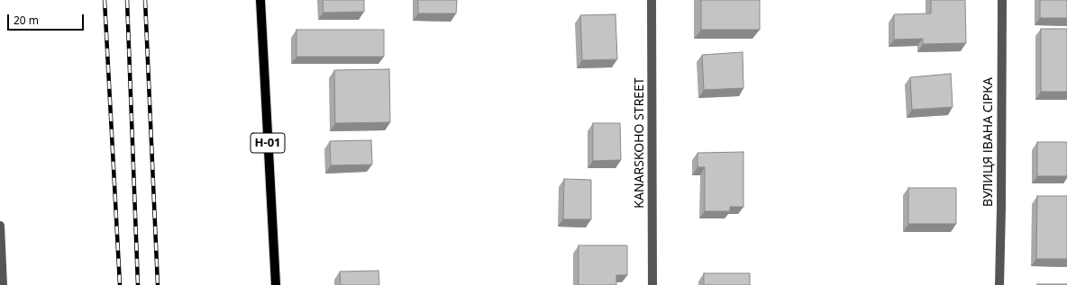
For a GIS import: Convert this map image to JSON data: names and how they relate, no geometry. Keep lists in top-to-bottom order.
{
  "streets": {
    "main road": ["Н-01"],
    "street": ["ВУЛИЦЯ ІВАНА СІРКА", "KANARSKOHO STREET"]
  },
  "scale_bar": "20 m"
}
